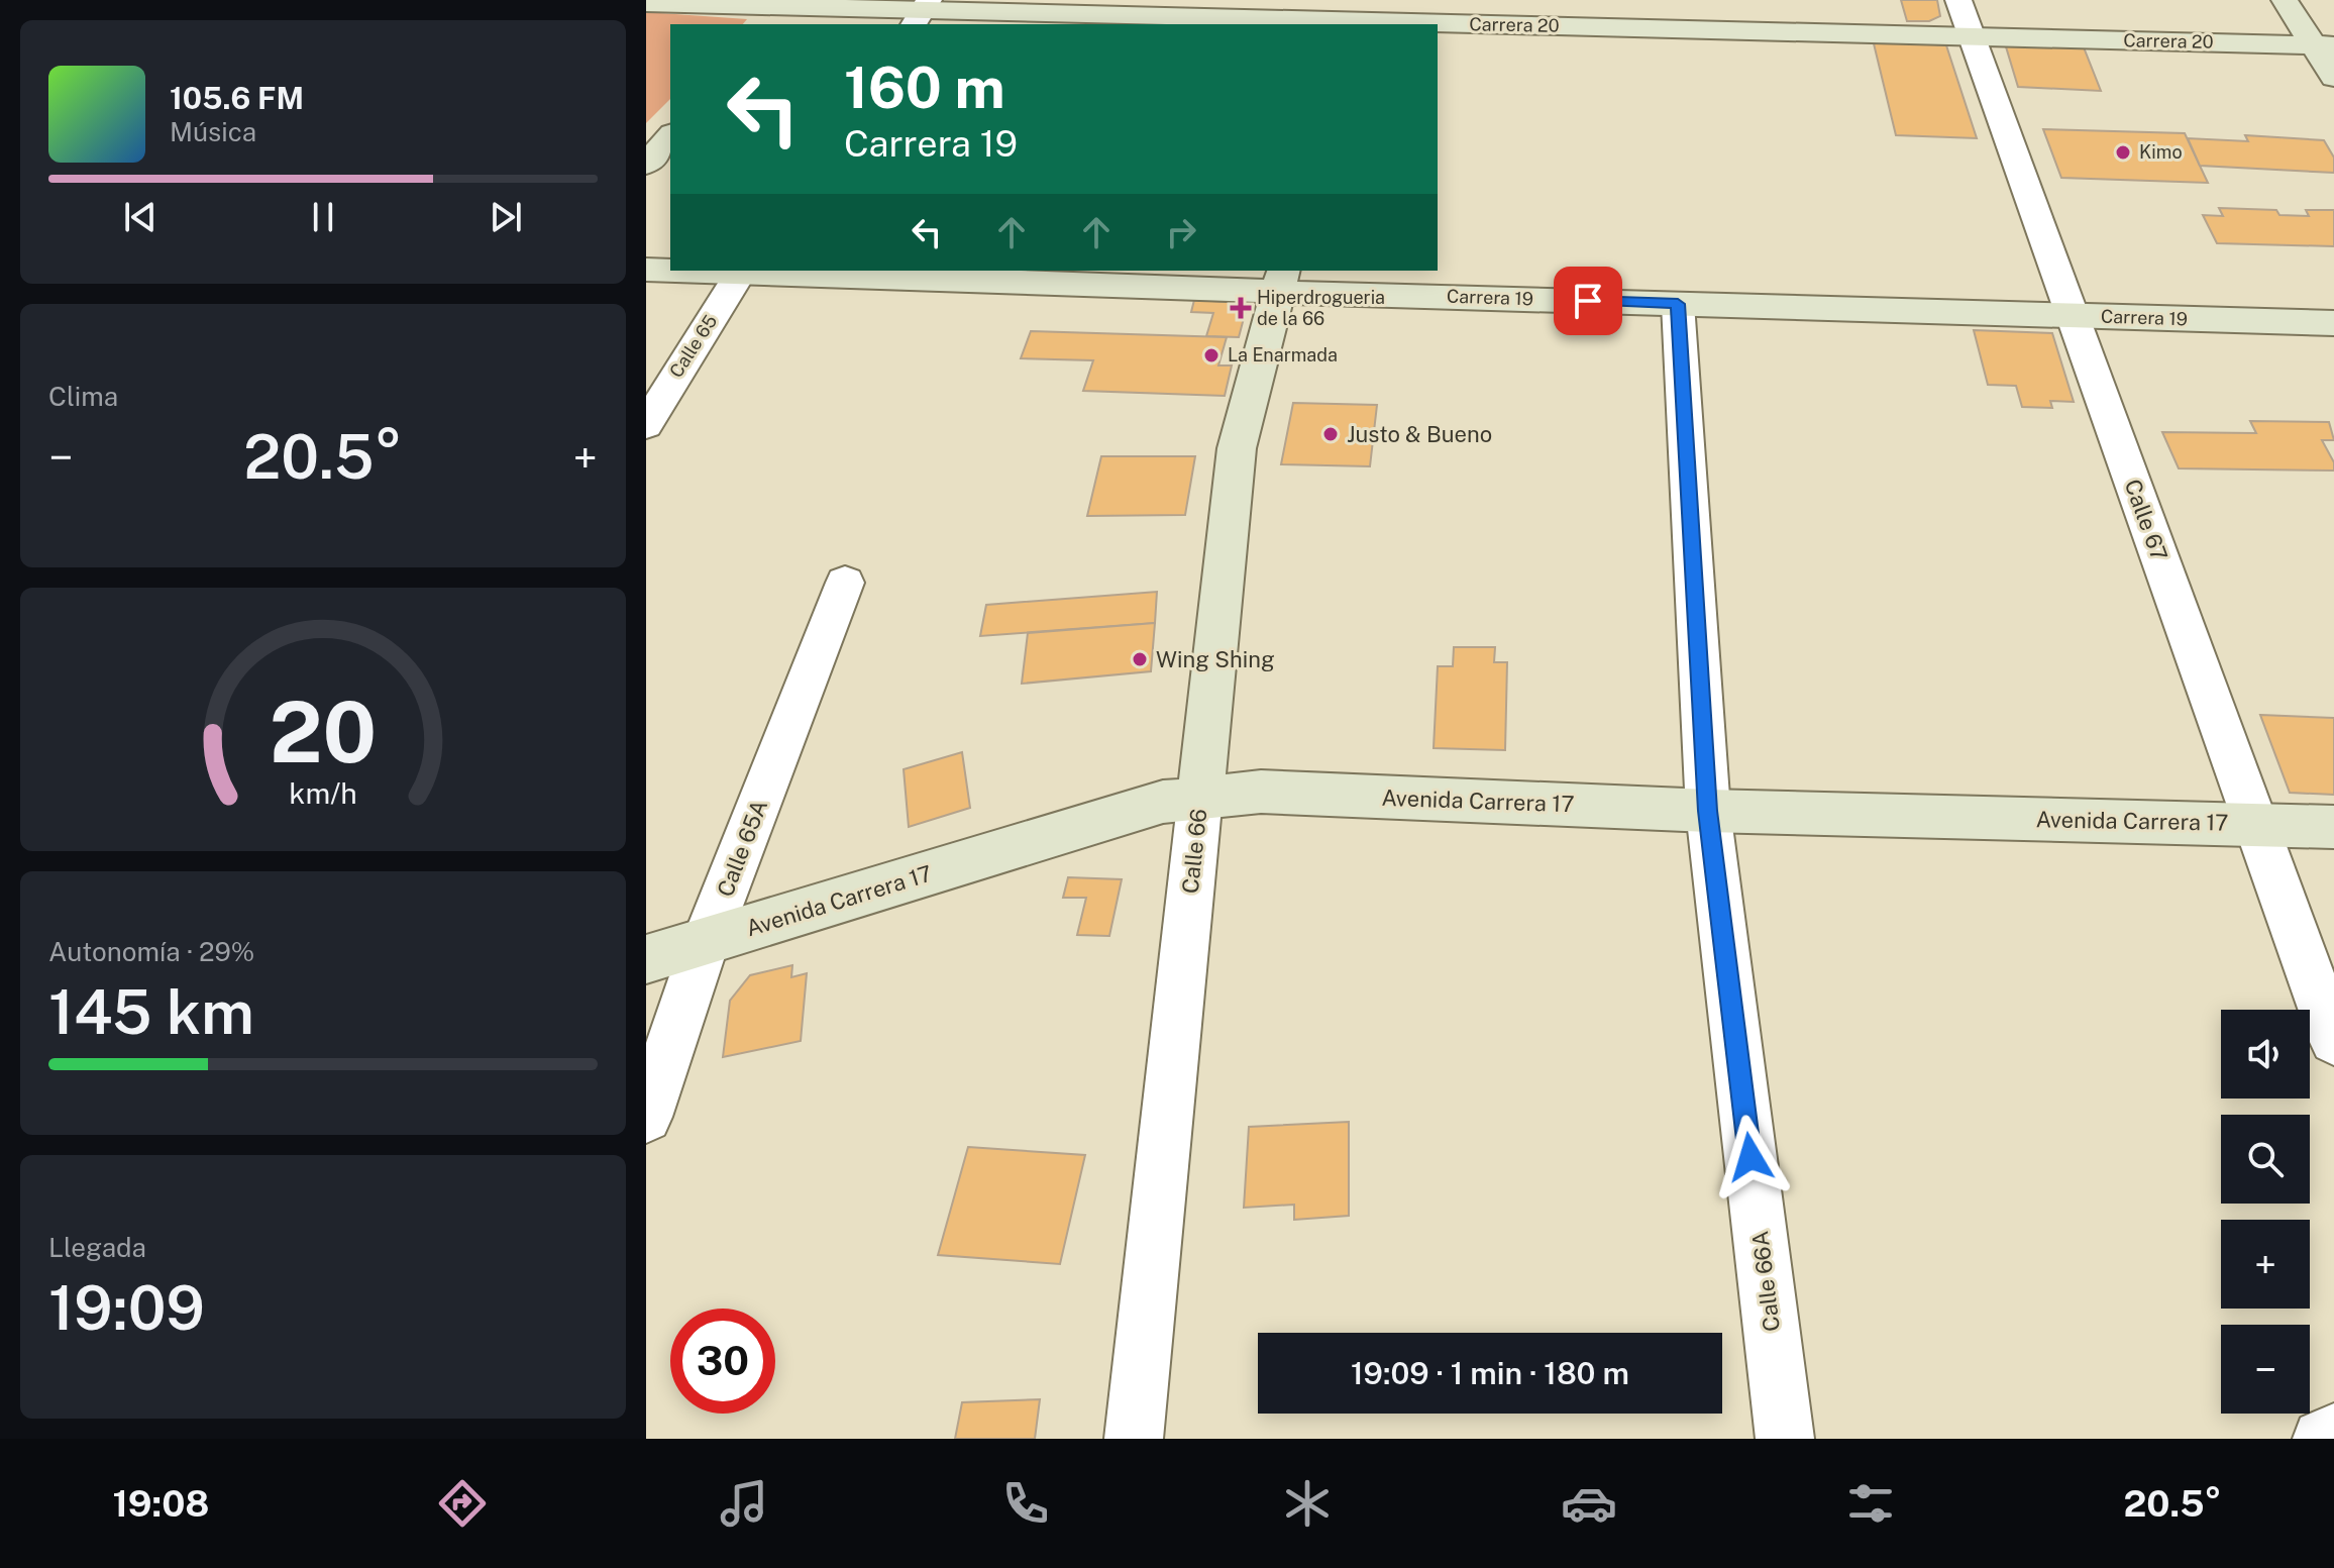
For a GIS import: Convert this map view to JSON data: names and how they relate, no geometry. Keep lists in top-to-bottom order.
{
  "streets": {
    "street": [
      "Carrera 20",
      "Carrera 19",
      "Calle 65",
      "Calle 67",
      "Avenida Carrera 17",
      "Calle 65A",
      "Calle 66",
      "Calle 66A"
    ]
  },
  "crossings": [
    ["Carrera 20", "Calle 67"],
    ["Carrera 19", "Calle 67"],
    ["Carrera 19", "Calle 66"],
    ["Carrera 19", "Calle 66A"],
    ["Calle 67", "Avenida Carrera 17"],
    ["Avenida Carrera 17", "Calle 65A"],
    ["Avenida Carrera 17", "Calle 66"],
    ["Avenida Carrera 17", "Calle 66A"]
  ],
  "places": {
    "other": [
      "Kimo",
      "La Enarmada",
      "Justo & Bueno",
      "Wing Shing"
    ],
    "health": ["Hiperdrogueria de la 66"]
  },
  "page": {
    "turn": ["160 m", "Carrera 19"],
    "song": ["105.6 FM", "Música"],
    "tile": [
      "Clima",
      ["Autonomía · 29%", "145 km"],
      ["Llegada", "19:09"]
    ],
    "heat": ["−", "20.5°", "+"],
    "map_buttons": ["+", "−"],
    "limit": "30",
    "trip": "19:09 · 1 min · 180 m",
    "tabs": ["19:08", "20.5°"],
    "gauge": ["20", "km/h"]
  }
}
